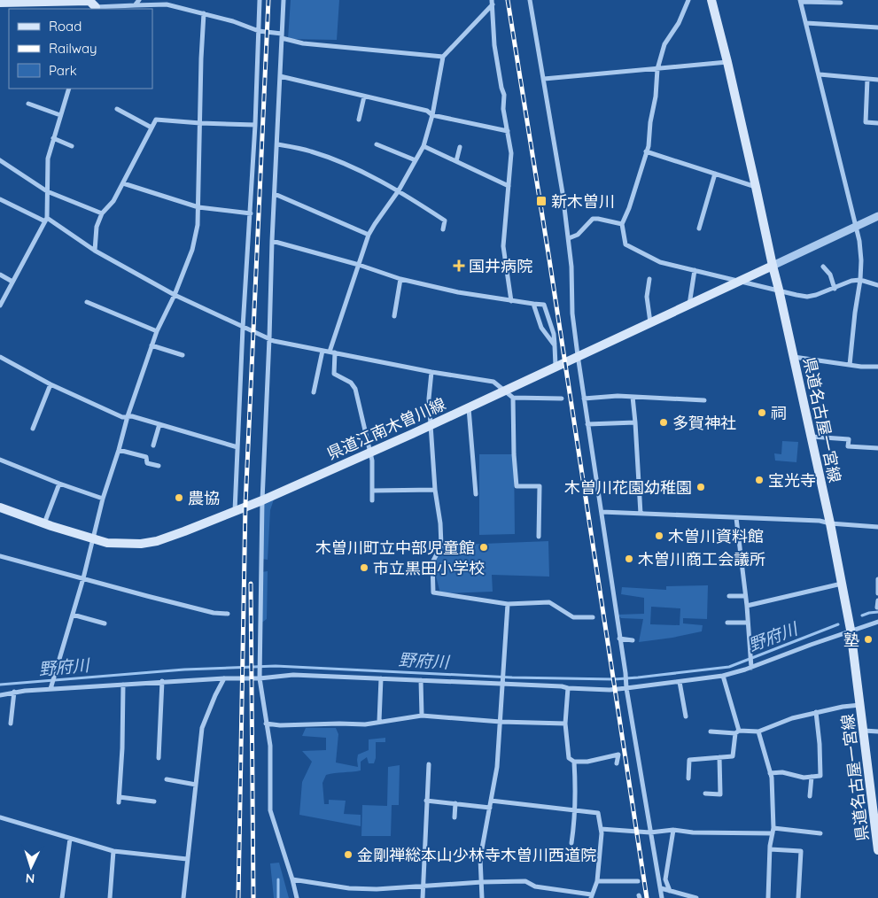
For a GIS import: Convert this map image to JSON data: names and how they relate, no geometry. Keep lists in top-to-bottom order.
{
  "streets": {
    "main road": ["県道名古屋一宮線", "県道江南木曽川線"]
  },
  "crossings": [
    ["県道名古屋一宮線", "県道江南木曽川線"]
  ],
  "water": ["野府川"],
  "places": {
    "transit": ["新木曽川"],
    "health": ["国井病院"],
    "other": [
      "祠",
      "多賀神社",
      "宝光寺",
      "木曽川花園幼稚園",
      "農協",
      "木曽川資料館",
      "木曽川町立中部児童館",
      "木曽川商工会議所",
      "市立黒田小学校",
      "塾",
      "金剛禅総本山少林寺木曽川西道院"
    ]
  },
  "legend": ["Road", "Railway", "Park"],
  "north": "bottom"
}
